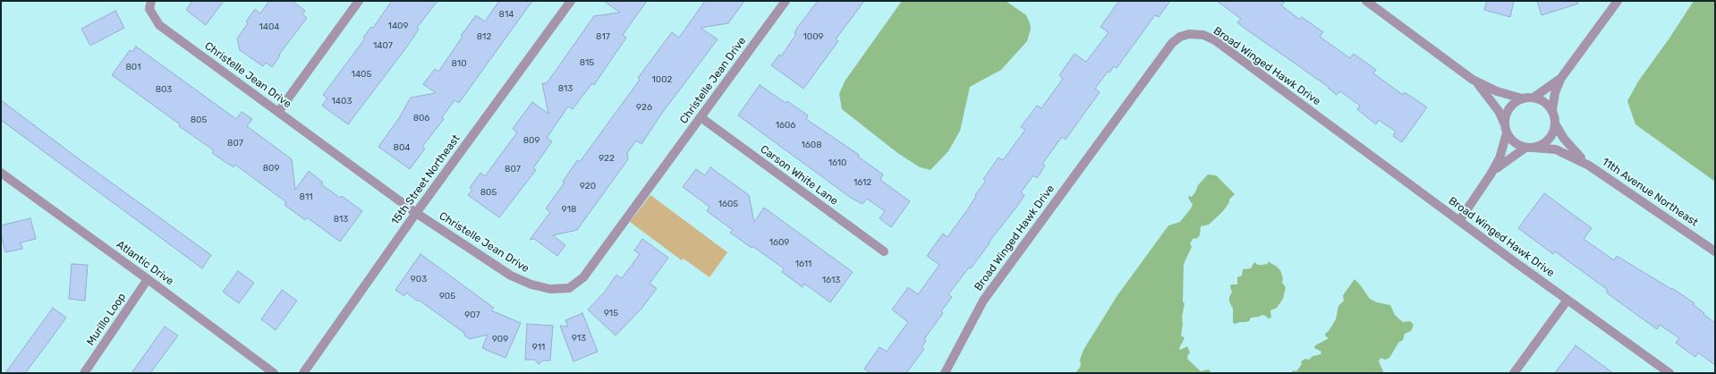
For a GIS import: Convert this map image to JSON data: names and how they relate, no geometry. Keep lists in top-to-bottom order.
{
  "streets": {
    "street": [
      "Broad Winged Hawk Drive",
      "Christelle Jean Drive",
      "Carson White Lane",
      "15th Street Northeast",
      "11th Avenue Northeast",
      "Atlantic Drive",
      "Murillo Loop"
    ]
  },
  "crossings": [
    ["Christelle Jean Drive", "Carson White Lane"],
    ["Christelle Jean Drive", "15th Street Northeast"],
    ["Atlantic Drive", "Murillo Loop"]
  ],
  "house_numbers": [
    "814",
    "1409",
    "1404",
    "812",
    "817",
    "1009",
    "1407",
    "815",
    "810",
    "801",
    "1405",
    "1002",
    "813",
    "803",
    "1403",
    "926",
    "806",
    "805",
    "1606",
    "809",
    "807",
    "1608",
    "804",
    "922",
    "1610",
    "809",
    "807",
    "1612",
    "920",
    "805",
    "811",
    "1605",
    "918",
    "813",
    "1609",
    "1611",
    "903",
    "1613",
    "905",
    "915",
    "907",
    "913",
    "909",
    "911"
  ]
}
